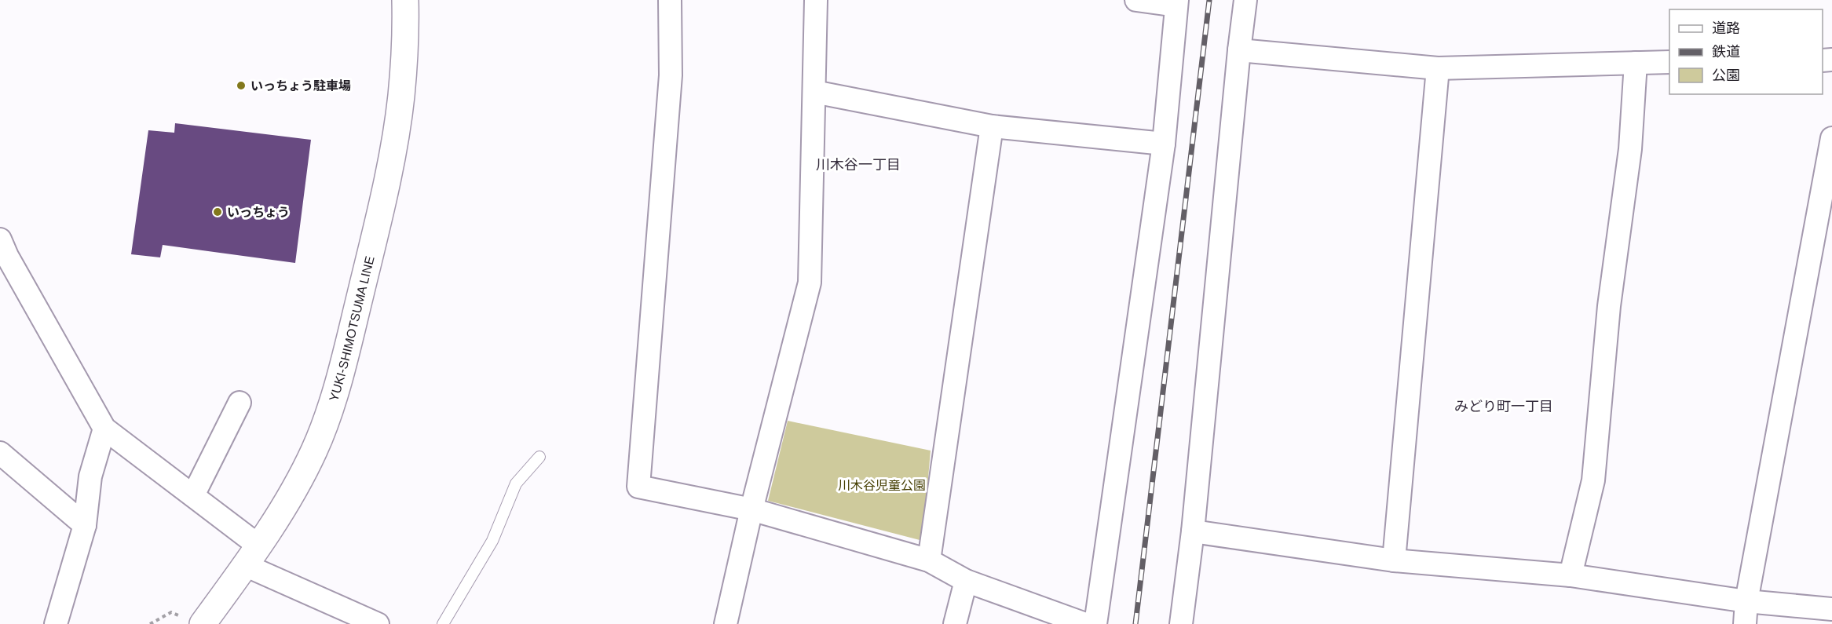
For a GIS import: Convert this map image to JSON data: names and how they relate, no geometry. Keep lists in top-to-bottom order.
{
  "streets": {
    "main road": ["YUKI-SHIMOTSUMA LINE"]
  },
  "districts": ["川木谷一丁目", "みどり町一丁目"],
  "parks": ["川木谷児童公園"],
  "places": ["いっちょう駐車場", "いっちょう"],
  "legend": ["道路", "鉄道", "公園"]
}
